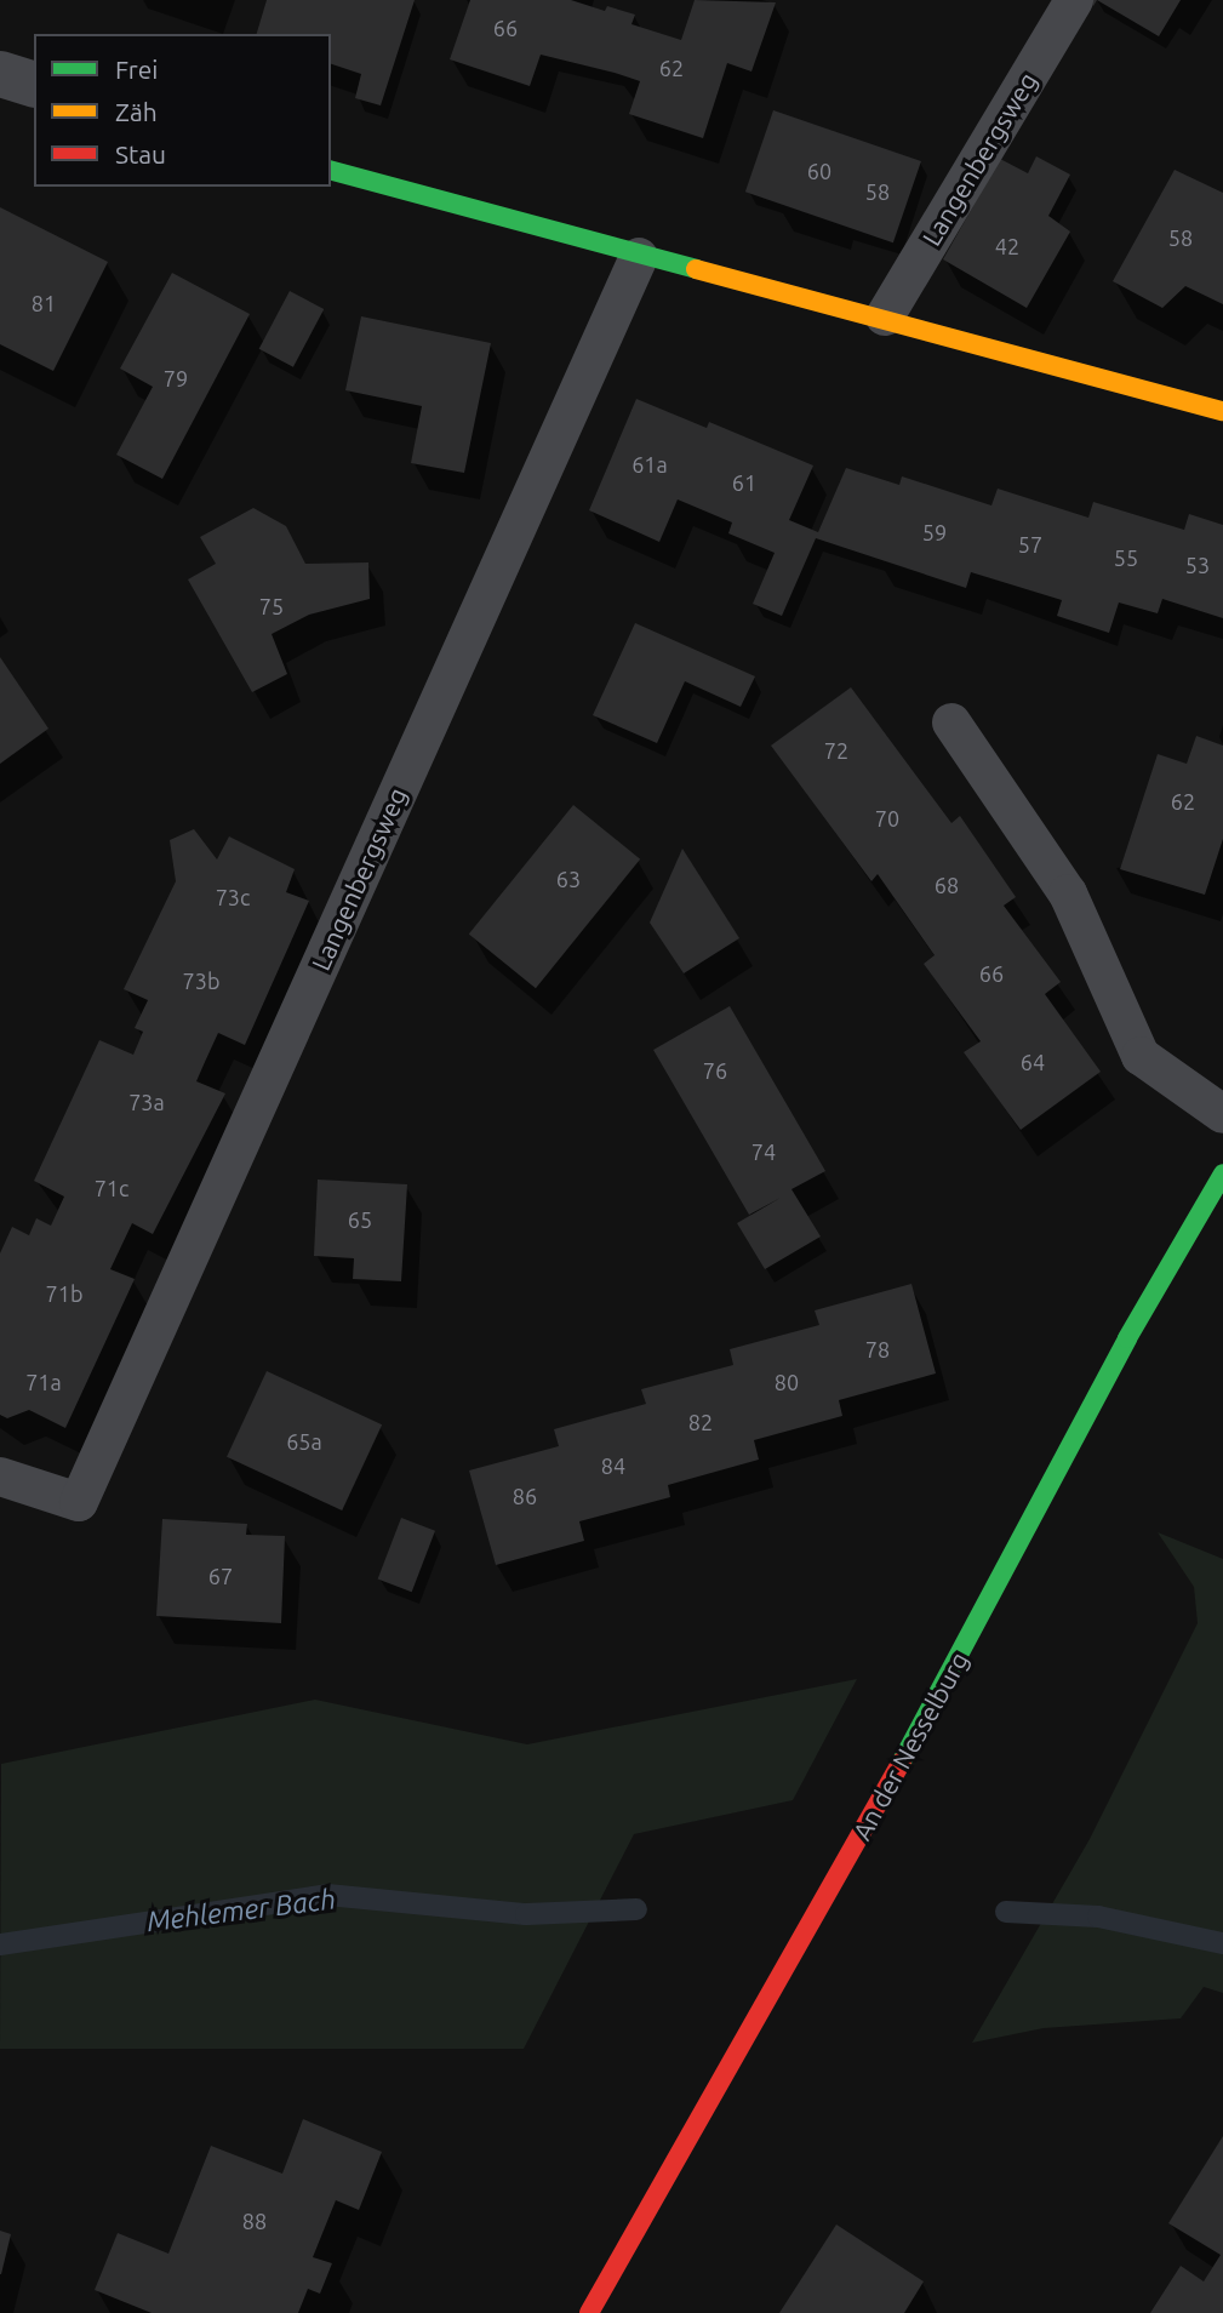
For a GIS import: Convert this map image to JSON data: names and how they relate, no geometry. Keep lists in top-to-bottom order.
{
  "streets": {
    "street": ["An der Nesselburg"],
    "lane": ["Langenbergsweg"]
  },
  "water": ["Mehlemer Bach"],
  "house_numbers": [
    "66",
    "62",
    "60",
    "58",
    "58",
    "42",
    "81",
    "79",
    "61a",
    "61",
    "59",
    "57",
    "55",
    "53",
    "75",
    "72",
    "62",
    "70",
    "63",
    "68",
    "73c",
    "66",
    "73b",
    "64",
    "76",
    "73a",
    "74",
    "71c",
    "65",
    "71b",
    "78",
    "71a",
    "80",
    "82",
    "65a",
    "84",
    "86",
    "67",
    "88"
  ],
  "legend": ["Frei", "Zäh", "Stau"]
}
